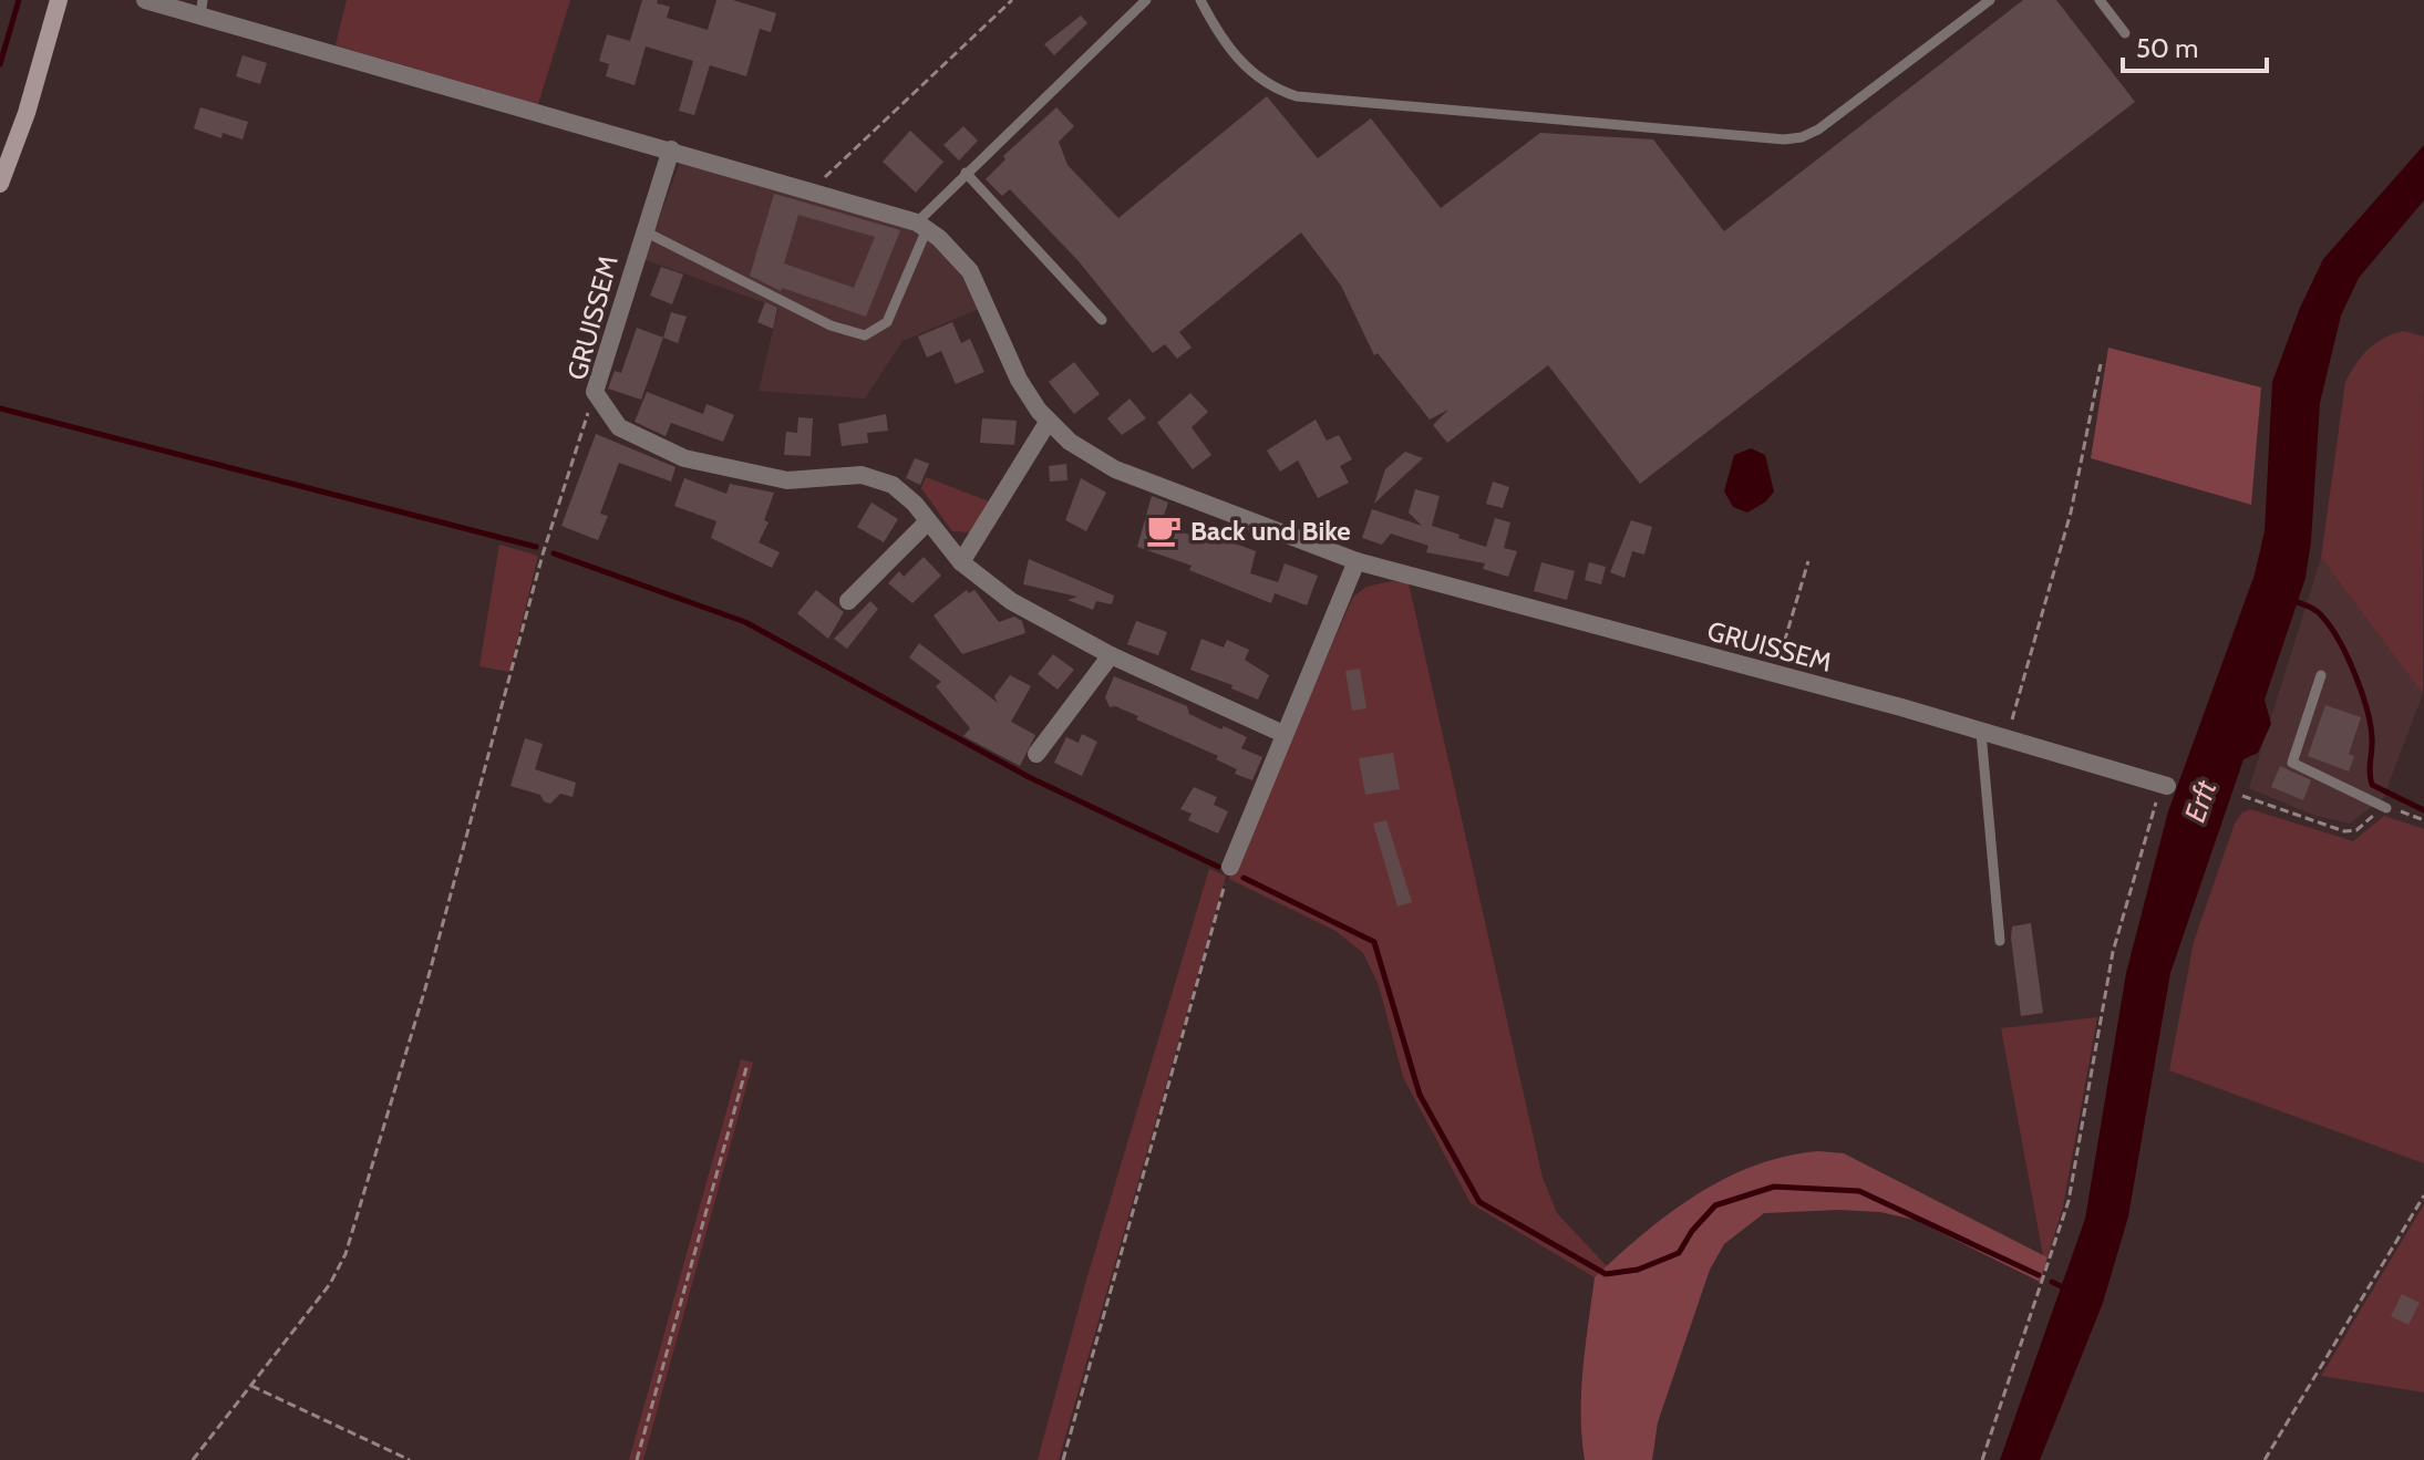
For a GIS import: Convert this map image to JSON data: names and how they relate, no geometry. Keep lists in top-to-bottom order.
{
  "streets": {
    "street": ["GRUISSEM"]
  },
  "water": ["Erft"],
  "places": {
    "cafe": ["Back und Bike"]
  },
  "scale_bar": "50 m"
}
